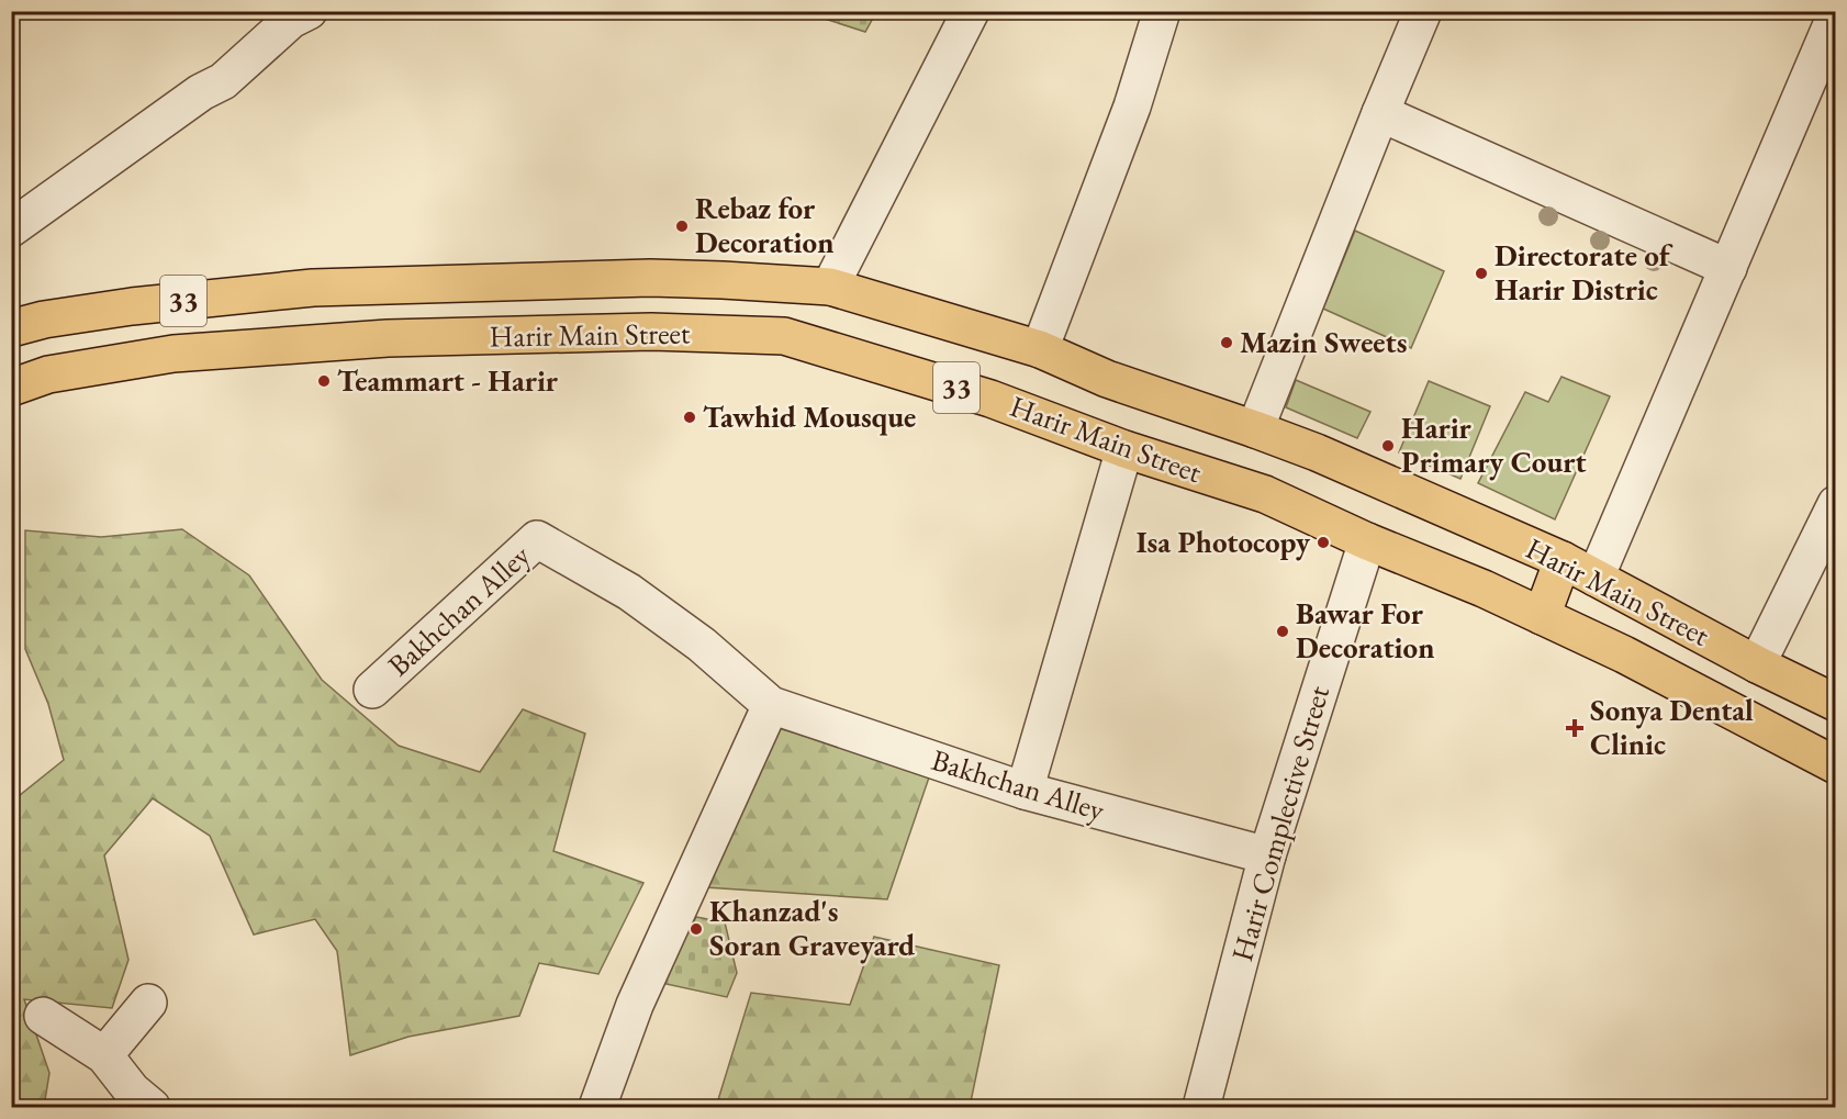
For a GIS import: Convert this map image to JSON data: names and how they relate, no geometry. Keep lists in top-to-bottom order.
{
  "streets": {
    "main road": ["33", "Harir Main Street"],
    "street": ["Bakhchan Alley", "Harir Complective Street"]
  },
  "crossings": [
    ["Harir Main Street", "Harir Complective Street"],
    ["Bakhchan Alley", "Harir Complective Street"]
  ],
  "places": {
    "other": [
      "Rebaz for Decoration",
      "Directorate of Harir Distric",
      "Mazin Sweets",
      "Teammart - Harir",
      "Tawhid Mousque",
      "Harir Primary Court",
      "Isa Photocopy",
      "Bawar For Decoration",
      "Khanzad's Soran Graveyard"
    ],
    "health": ["Sonya Dental Clinic"]
  }
}
